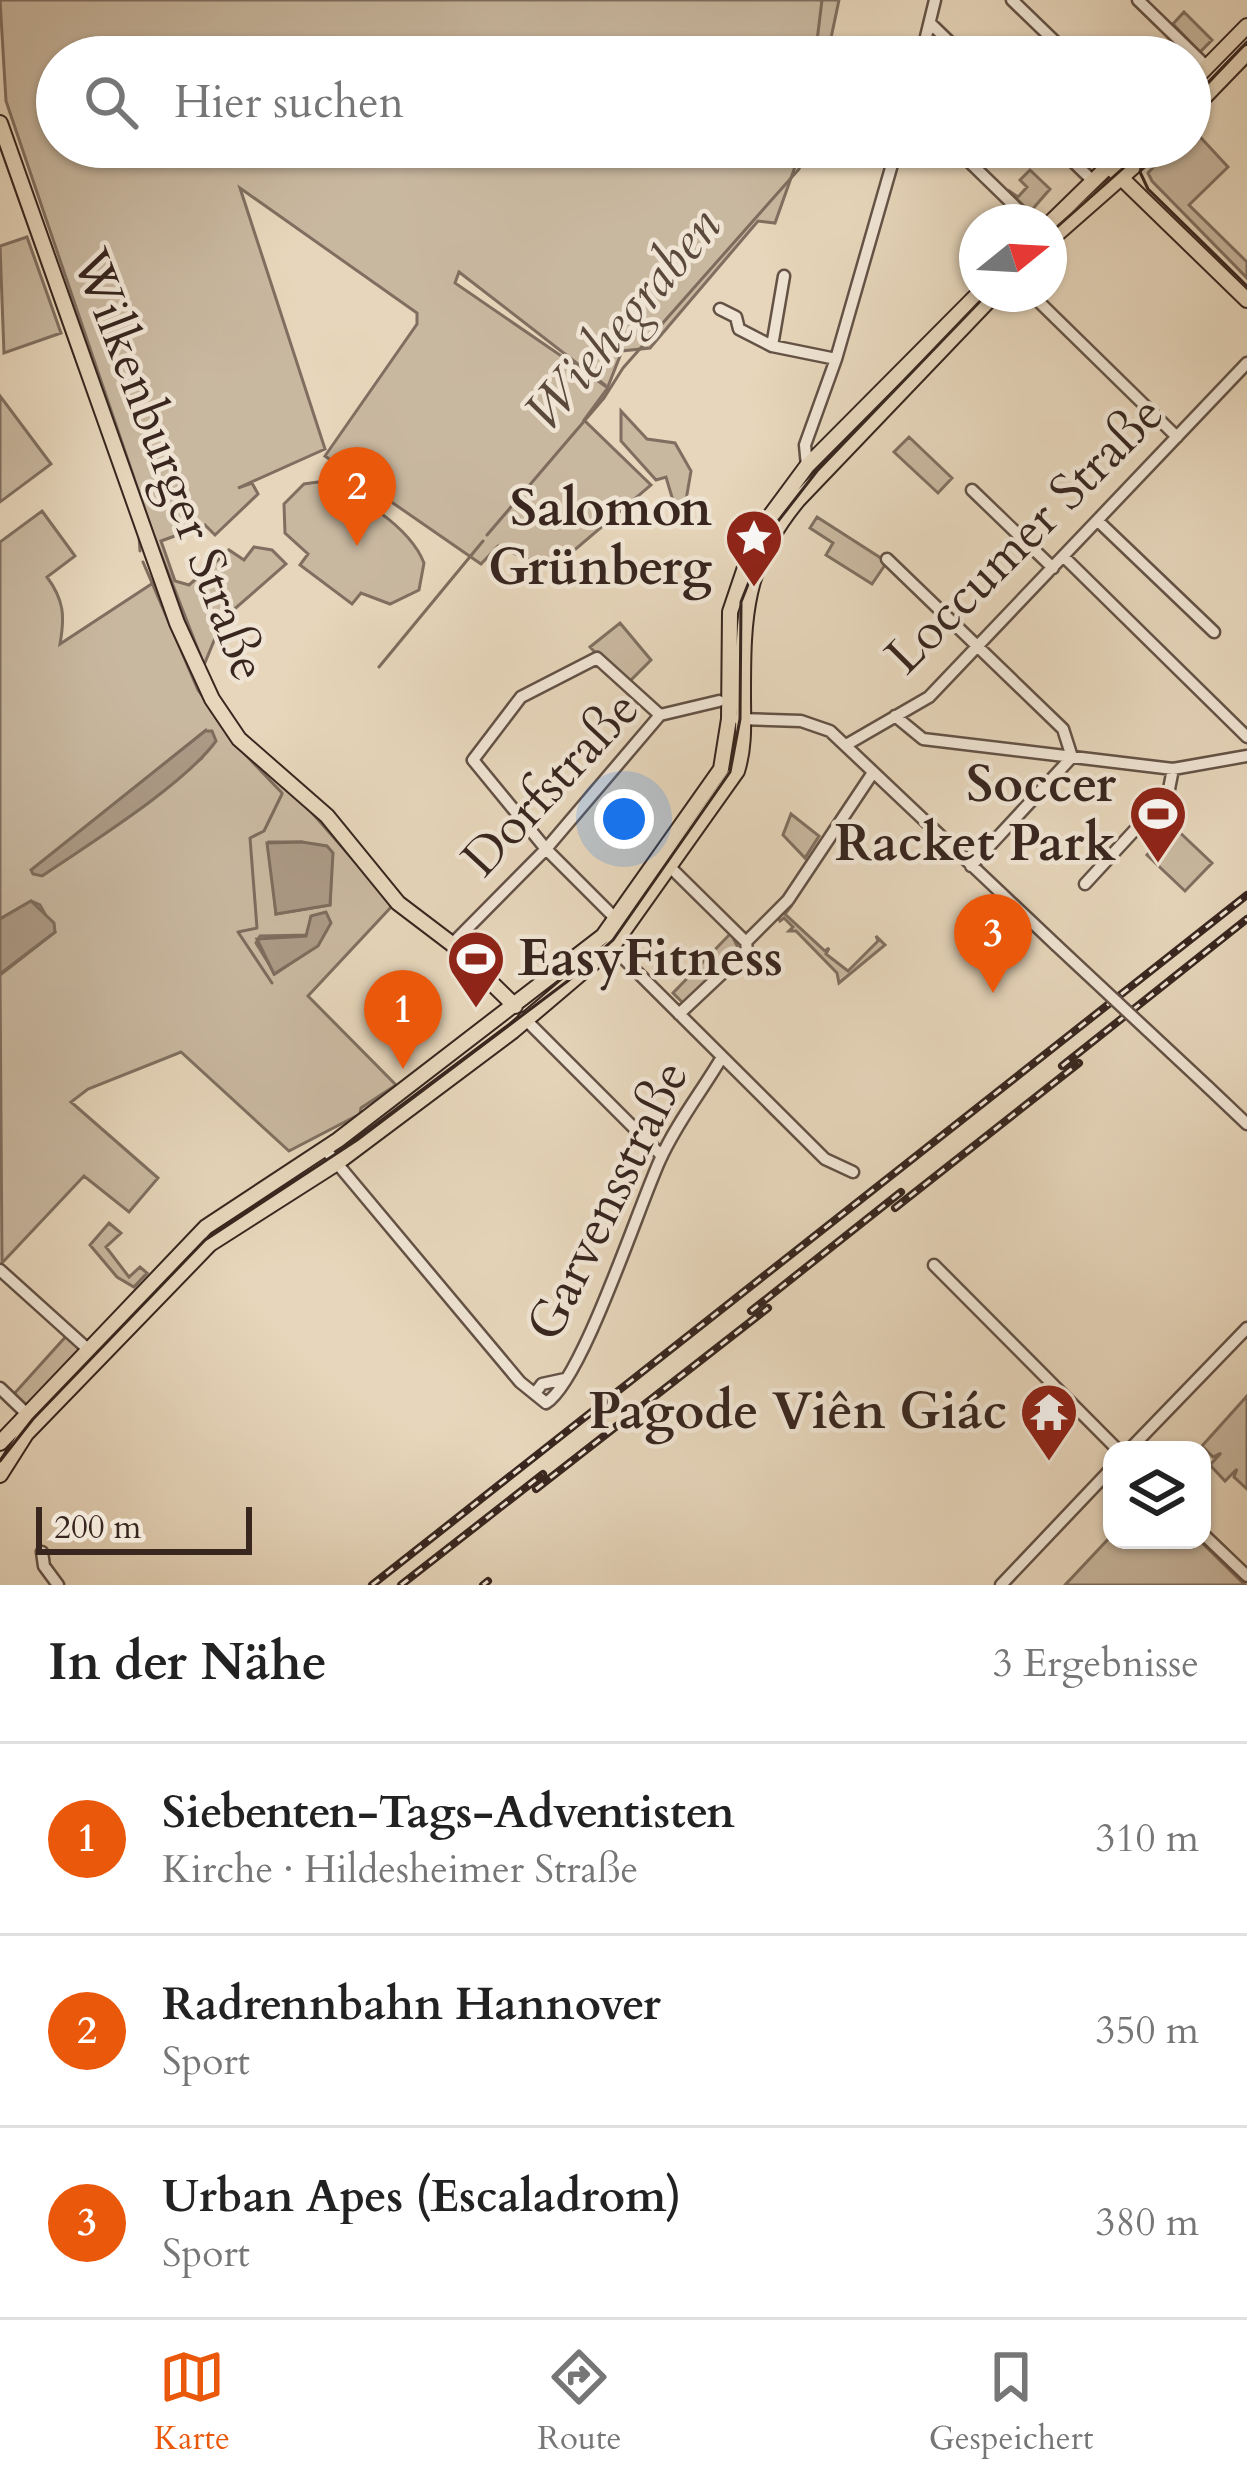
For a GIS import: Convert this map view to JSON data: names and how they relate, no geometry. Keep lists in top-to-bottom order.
{
  "streets": {
    "main road": ["Wilkenburger Straße"],
    "street": ["Loccumer Straße", "Dorfstraße", "Garvensstraße"]
  },
  "crossings": [
    ["Wilkenburger Straße", "Dorfstraße"]
  ],
  "water": ["Wiehegraben"],
  "places": {
    "place": ["Salomon Grünberg"],
    "sports": ["Soccer Racket Park", "EasyFitness"],
    "temple": ["Pagode Viên Giác"]
  },
  "scale_bar": "200 m",
  "north": "right",
  "page": {
    "search": "Hier suchen",
    "pins": ["2", "3", "1"],
    "scale": "200 m",
    "heading": ["In der Nähe", "3 Ergebnisse"],
    "list": [
      {
        "mark": "1",
        "name": "Siebenten-Tags-Adventisten",
        "note": "Kirche · Hildesheimer Straße",
        "value": "310 m"
      },
      {
        "mark": "2",
        "name": "Radrennbahn Hannover",
        "note": "Sport",
        "value": "350 m"
      },
      {
        "mark": "3",
        "name": "Urban Apes (Escaladrom)",
        "note": "Sport",
        "value": "380 m"
      }
    ],
    "nav": ["Karte", "Route", "Gespeichert"]
  }
}
